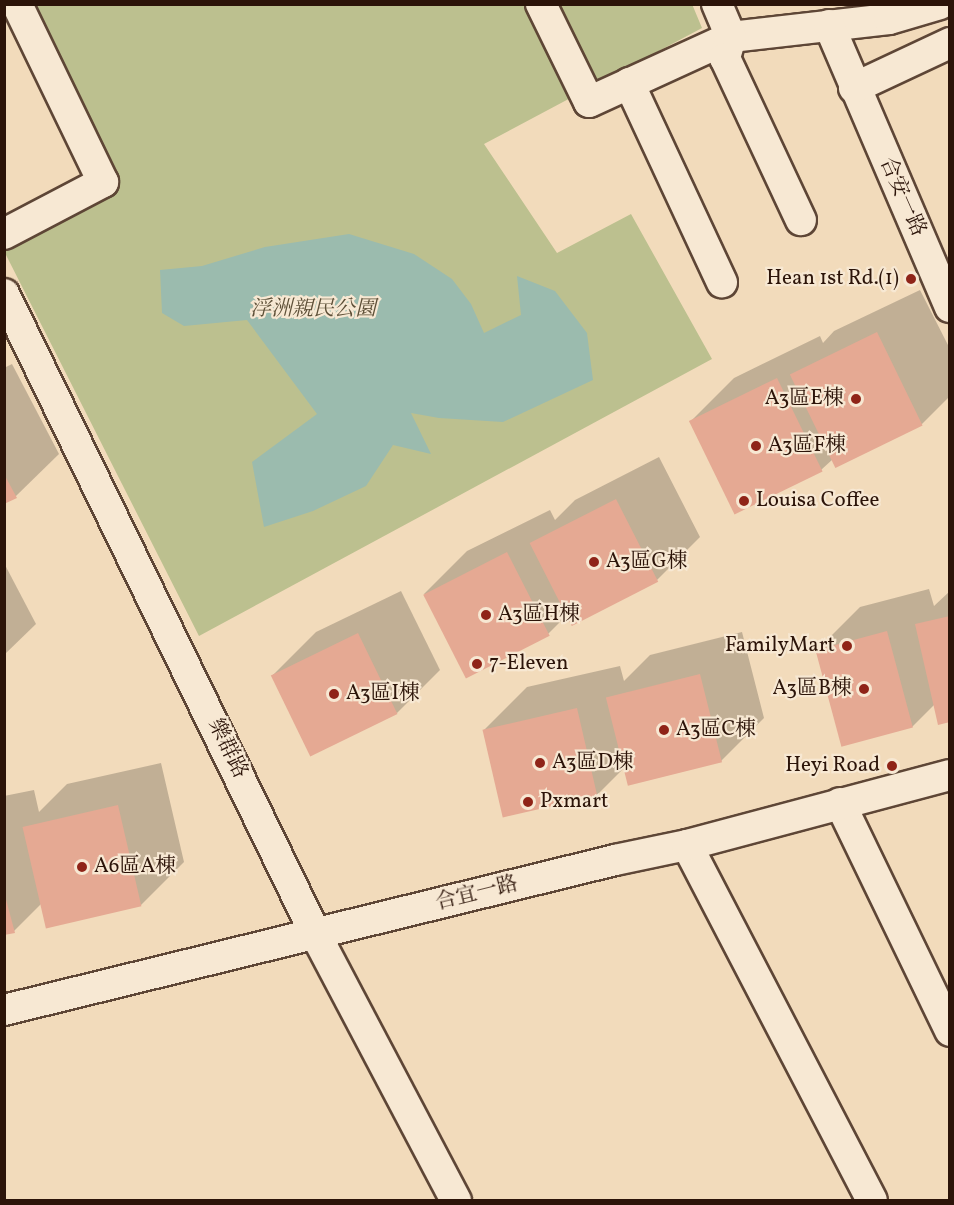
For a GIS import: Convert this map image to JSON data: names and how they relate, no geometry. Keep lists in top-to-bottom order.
{
  "streets": {
    "street": ["合安一路", "樂群路", "合宜一路"]
  },
  "crossings": [
    ["樂群路", "合宜一路"]
  ],
  "parks": ["浮洲親民公園"],
  "places": [
    "Hean 1st Rd.(1)",
    "A3區E棟",
    "A3區F棟",
    "Louisa Coffee",
    "A3區G棟",
    "A3區H棟",
    "FamilyMart",
    "7-Eleven",
    "A3區B棟",
    "A3區I棟",
    "A3區C棟",
    "A3區D棟",
    "Heyi Road",
    "Pxmart",
    "A6區A棟"
  ]
}
